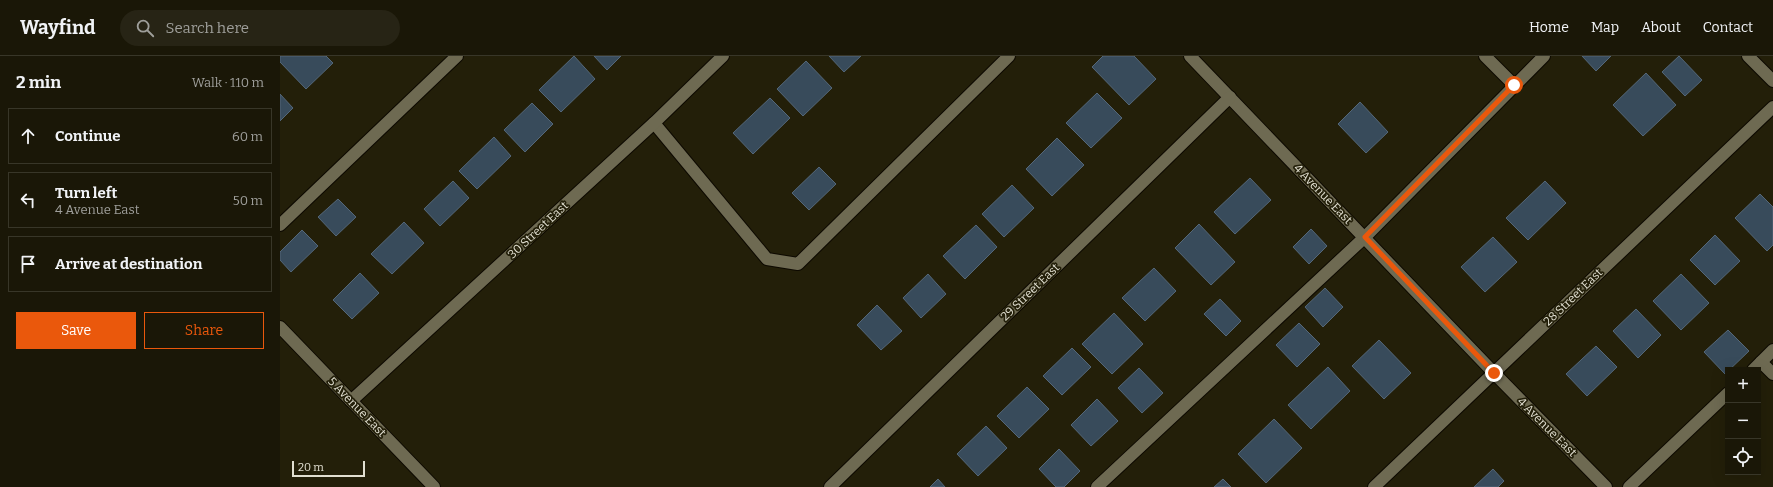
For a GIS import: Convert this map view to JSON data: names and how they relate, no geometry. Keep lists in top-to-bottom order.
{
  "streets": {
    "street": [
      "4 Avenue East",
      "30 Street East",
      "29 Street East",
      "28 Street East",
      "5 Avenue East"
    ]
  },
  "crossings": [
    ["4 Avenue East", "29 Street East"],
    ["4 Avenue East", "28 Street East"],
    ["30 Street East", "5 Avenue East"]
  ],
  "scale_bar": "20 m",
  "page": {
    "header": "Wayfind",
    "search": "Search here",
    "nav": [
      "Home",
      "Map",
      "About",
      "Contact"
    ],
    "heading": ["2 min", "Walk · 110 m"],
    "list": [
      ["Continue", "60 m"],
      ["Turn left", "4 Avenue East", "50 m"],
      "Arrive at destination"
    ],
    "buttons": ["Save", "Share"],
    "map_buttons": ["+", "−"],
    "scale": "20 m"
  }
}
